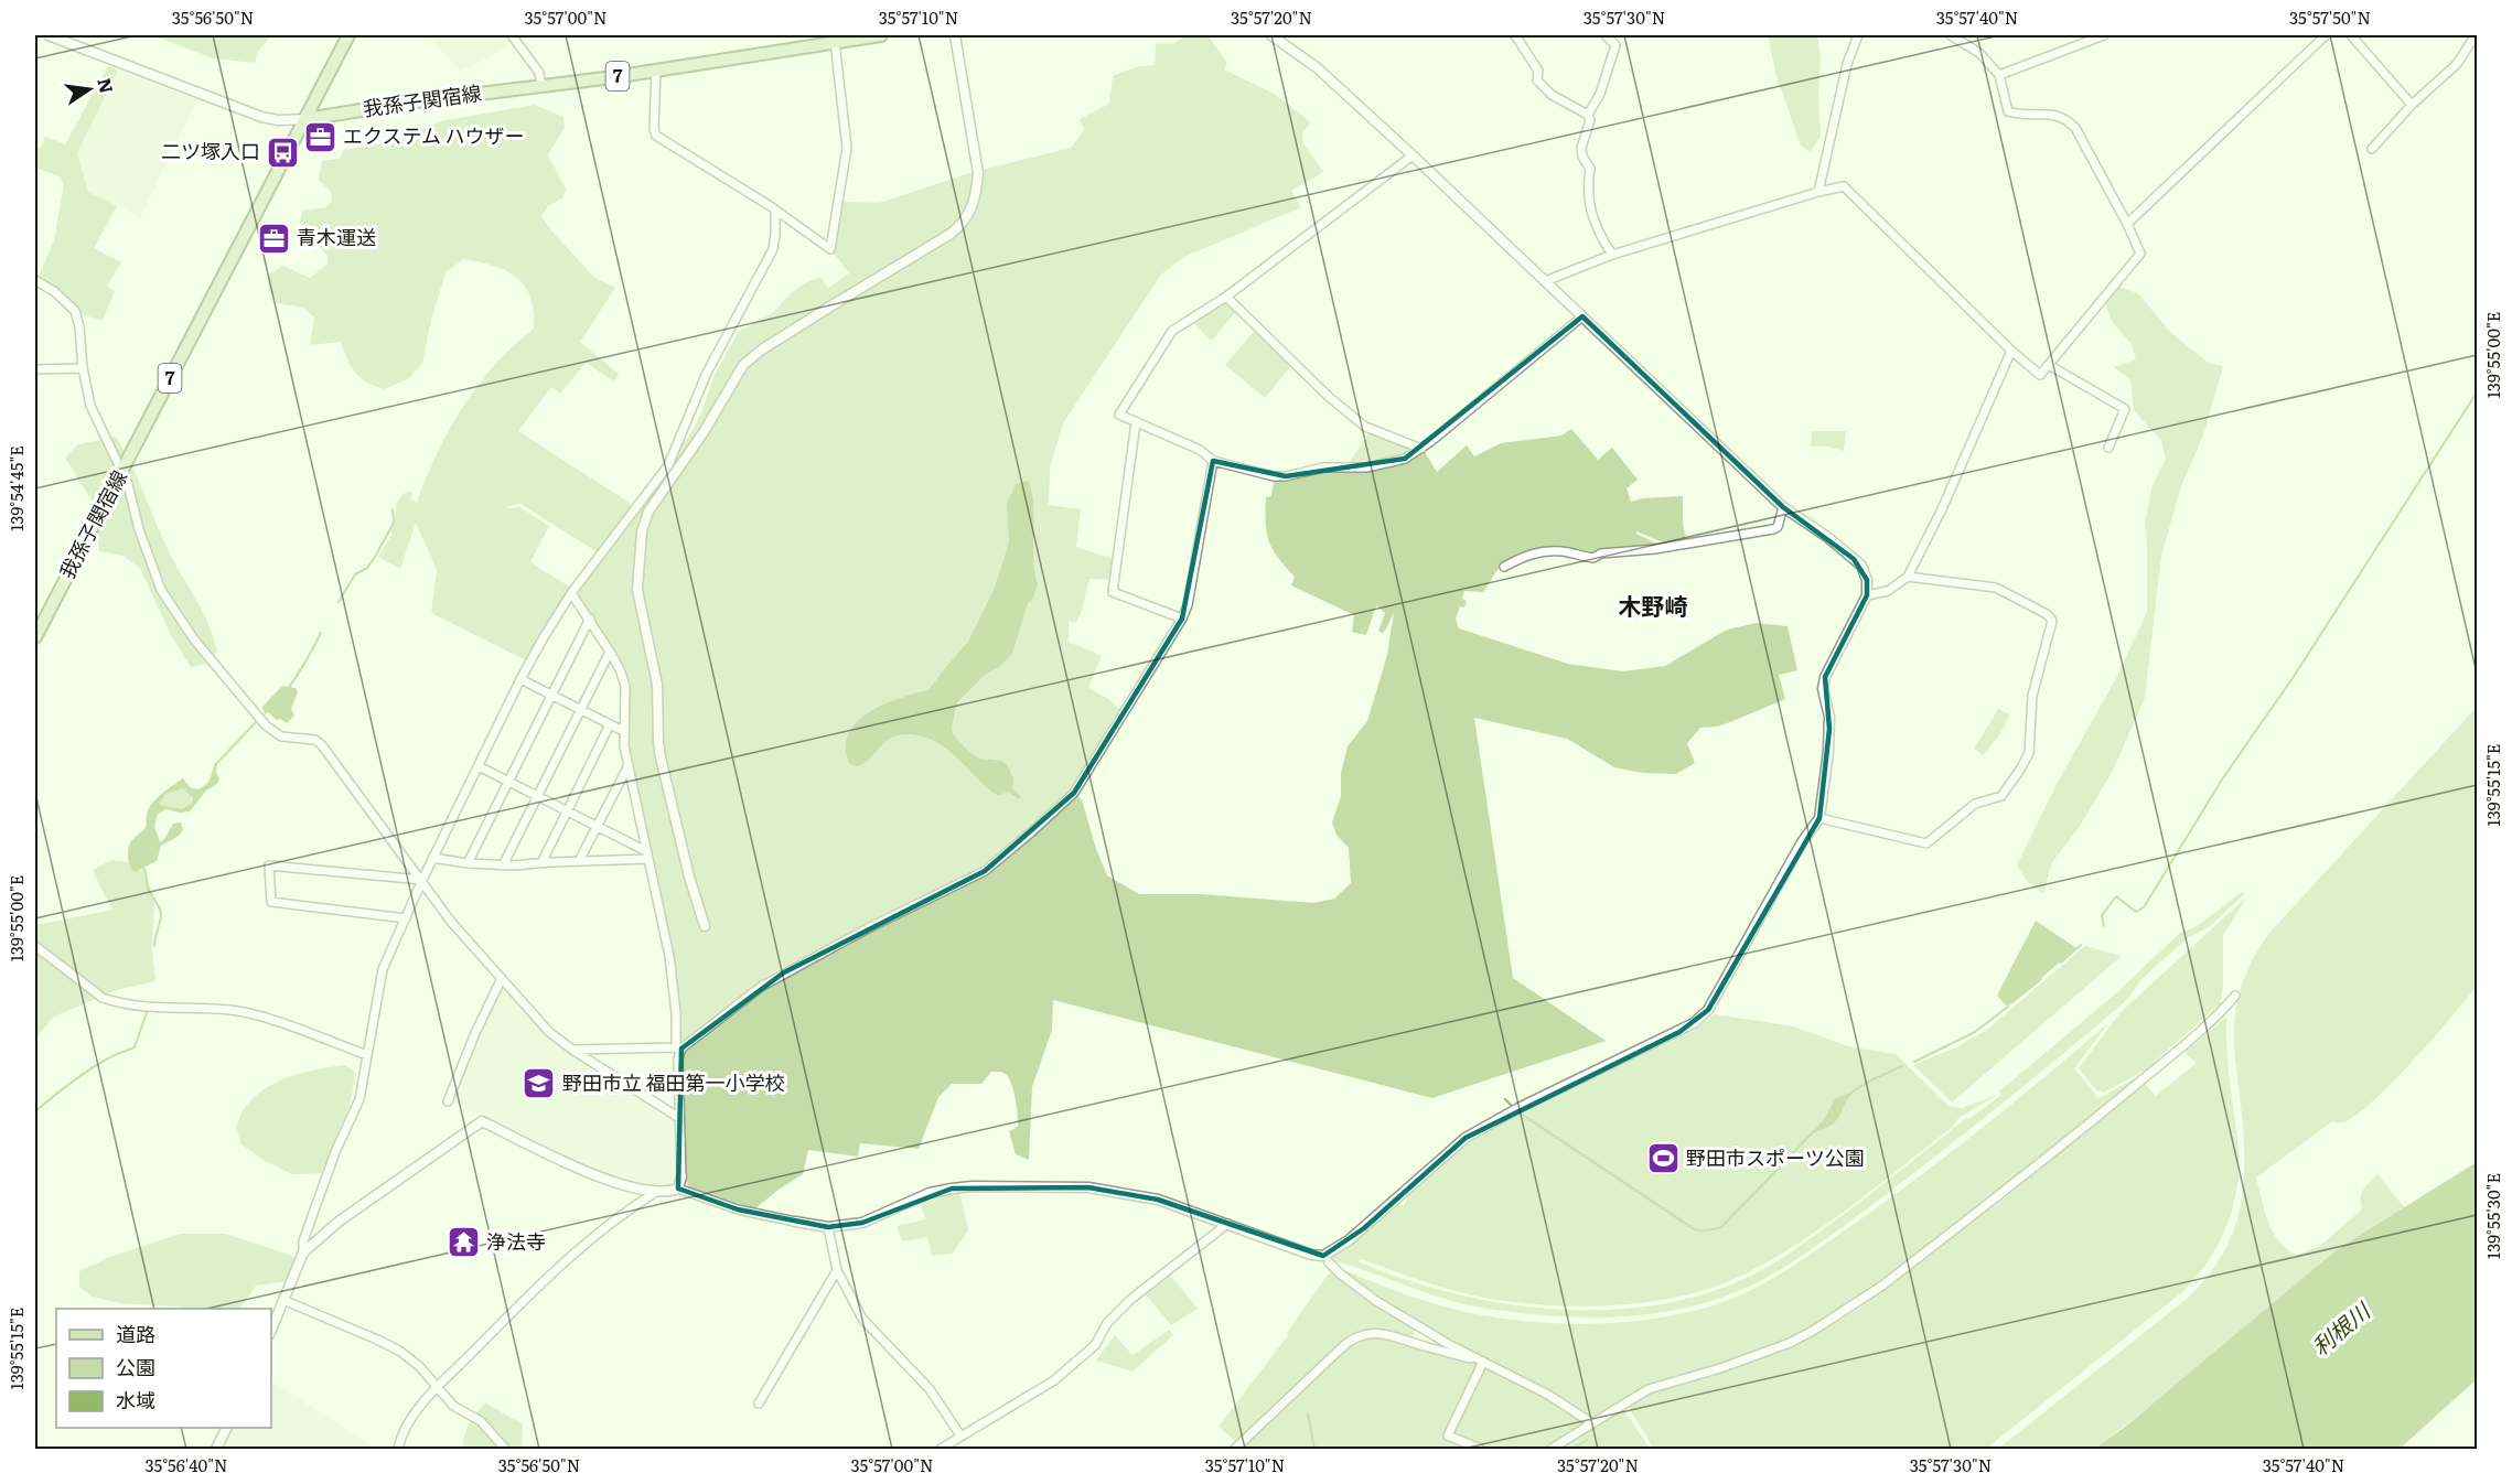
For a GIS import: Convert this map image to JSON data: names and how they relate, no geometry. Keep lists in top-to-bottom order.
{
  "streets": {
    "main road": ["7", "我孫子関宿線"]
  },
  "districts": ["木野崎"],
  "water": ["利根川"],
  "places": {
    "office": ["エクステム ハウザー", "青木運送"],
    "bus stop": ["二ツ塚入口"],
    "school or university": ["野田市立 福田第一小学校"],
    "sports": ["野田市スポーツ公園"],
    "temple": ["浄法寺"]
  },
  "legend": ["道路", "公園", "水域"],
  "north": "right",
  "coordinates": [
    "35°56'50\"N",
    "35°57'00\"N",
    "35°57'10\"N",
    "35°57'20\"N",
    "35°57'30\"N",
    "35°57'40\"N",
    "35°57'50\"N",
    "139°55'00\"E",
    "139°54'45\"E",
    "139°55'15\"E",
    "139°55'30\"E",
    "35°56'40\"N"
  ]
}
